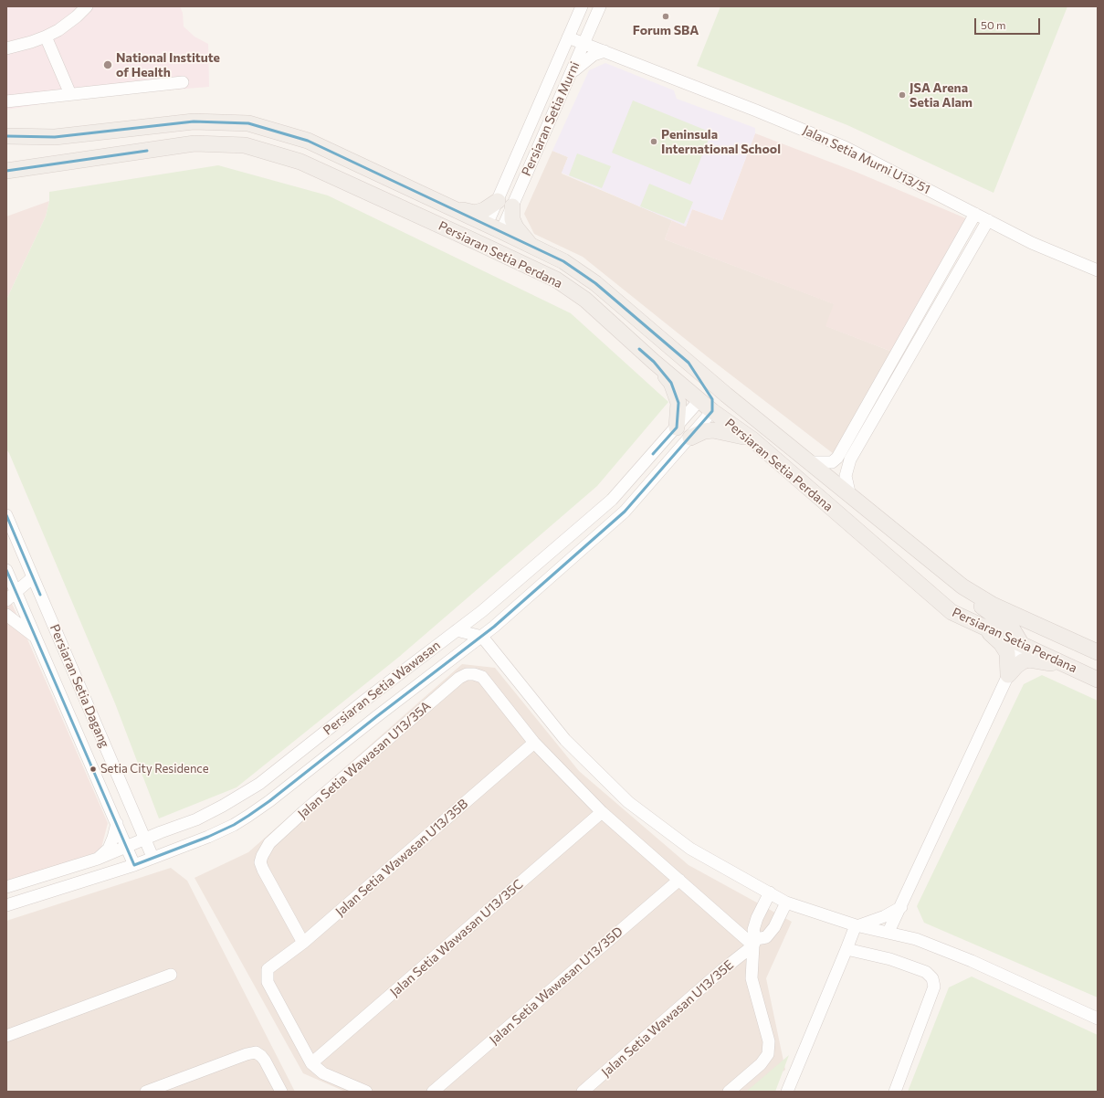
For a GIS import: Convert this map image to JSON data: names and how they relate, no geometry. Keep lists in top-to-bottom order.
{
  "streets": {
    "main road": ["Persiaran Setia Perdana"],
    "street": [
      "Persiaran Setia Murni",
      "Jalan Setia Murni U13/51",
      "Persiaran Setia Dagang",
      "Persiaran Setia Wawasan",
      "Jalan Setia Wawasan U13/35A",
      "Jalan Setia Wawasan U13/35B",
      "Jalan Setia Wawasan U13/35C",
      "Jalan Setia Wawasan U13/35D",
      "Jalan Setia Wawasan U13/35E"
    ]
  },
  "crossings": [
    ["Persiaran Setia Murni", "Jalan Setia Murni U13/51"],
    ["Persiaran Setia Murni", "Persiaran Setia Perdana"],
    ["Persiaran Setia Perdana", "Persiaran Setia Wawasan"],
    ["Persiaran Setia Dagang", "Persiaran Setia Wawasan"],
    ["Jalan Setia Wawasan U13/35A", "Jalan Setia Wawasan U13/35B"],
    ["Jalan Setia Wawasan U13/35B", "Jalan Setia Wawasan U13/35C"]
  ],
  "places": [
    "Forum SBA",
    "National Institute of Health",
    "JSA Arena Setia Alam",
    "Peninsula International School",
    "Setia City Residence"
  ],
  "scale_bar": "50 m"
}
